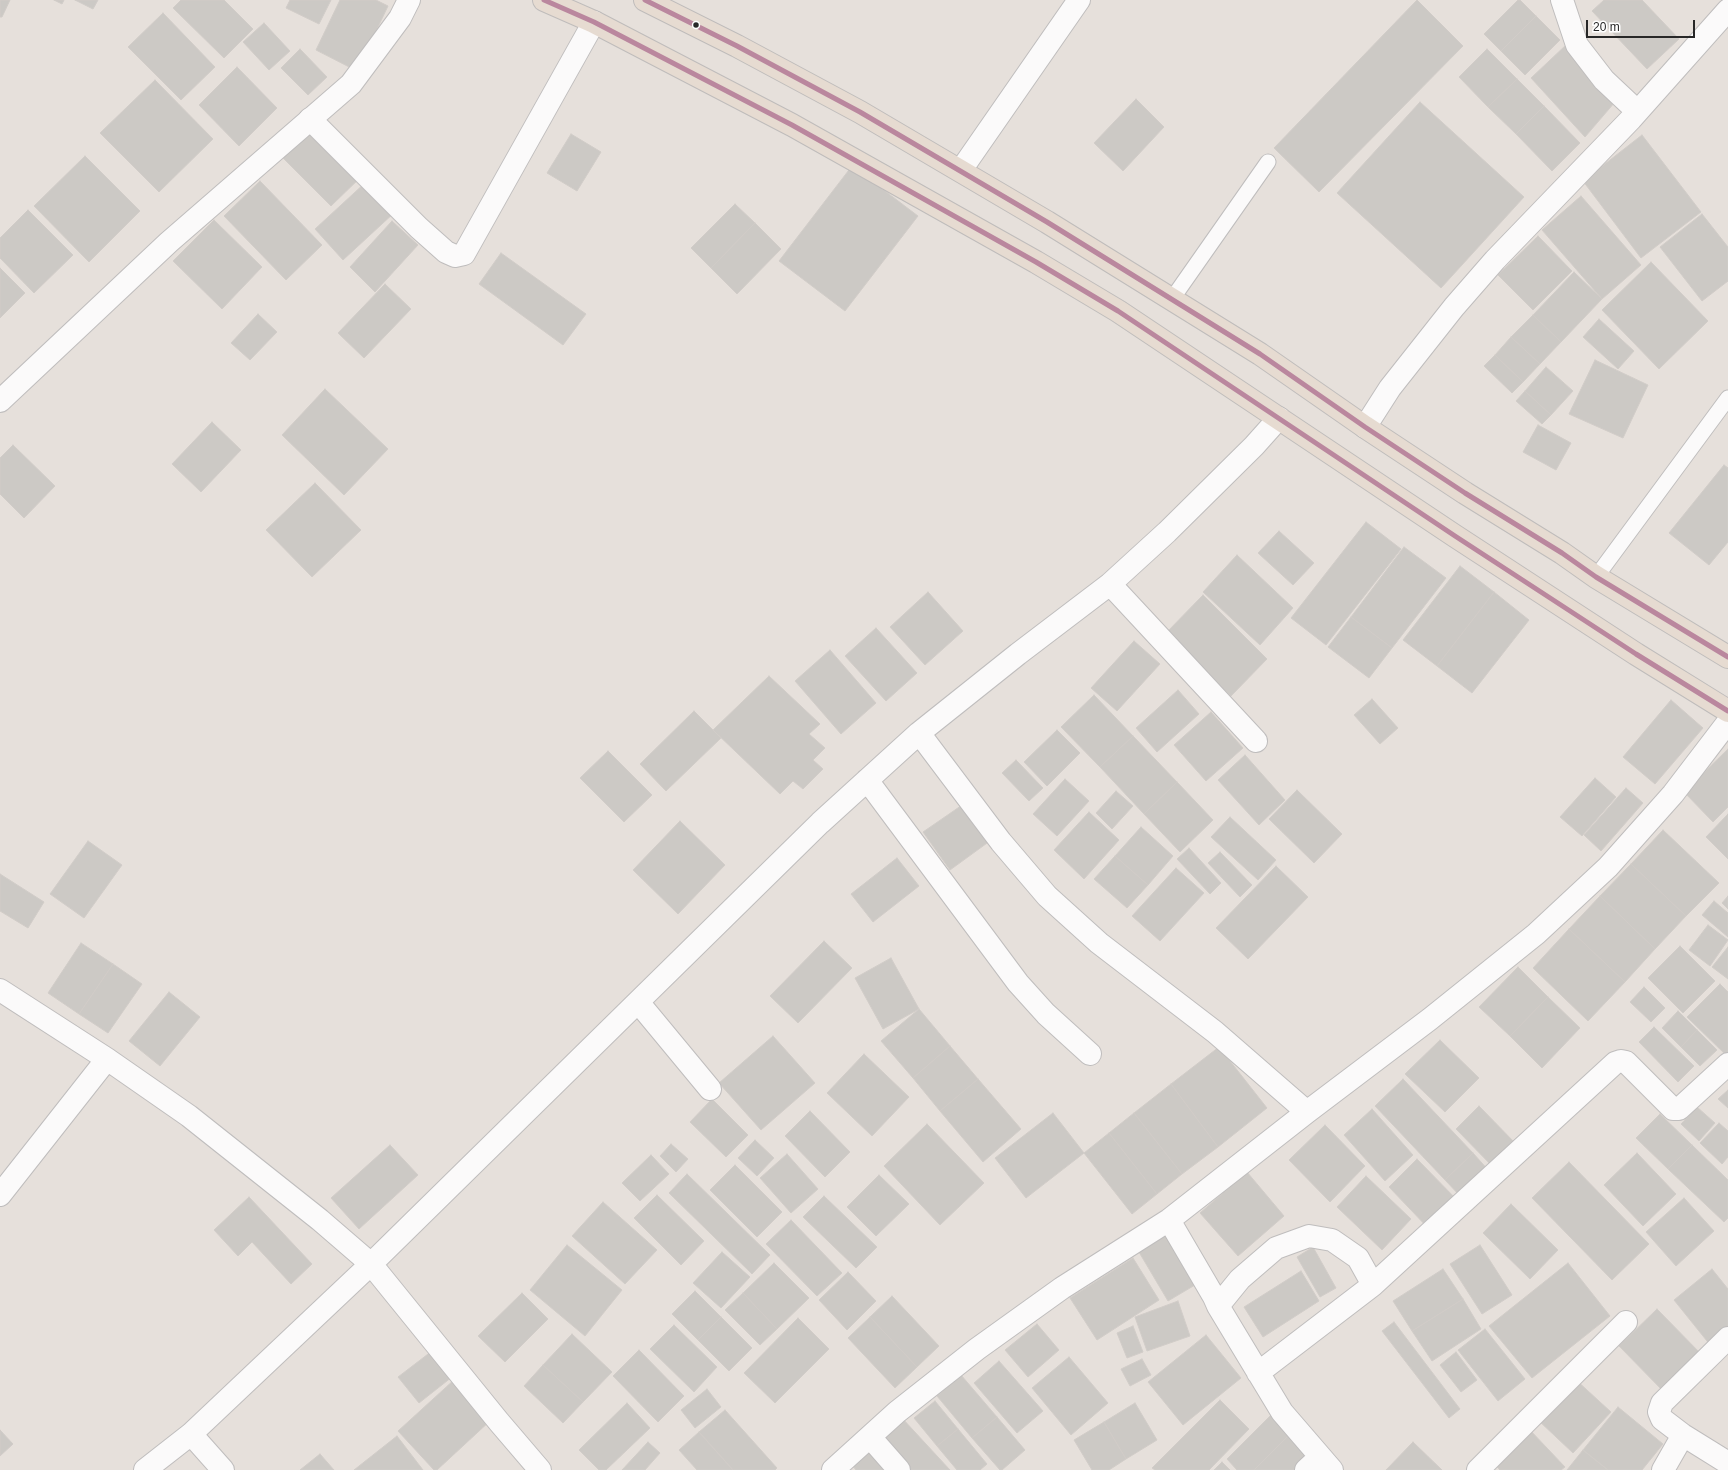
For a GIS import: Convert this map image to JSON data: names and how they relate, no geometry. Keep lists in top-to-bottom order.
{
  "scale_bar": "20 m"
}
